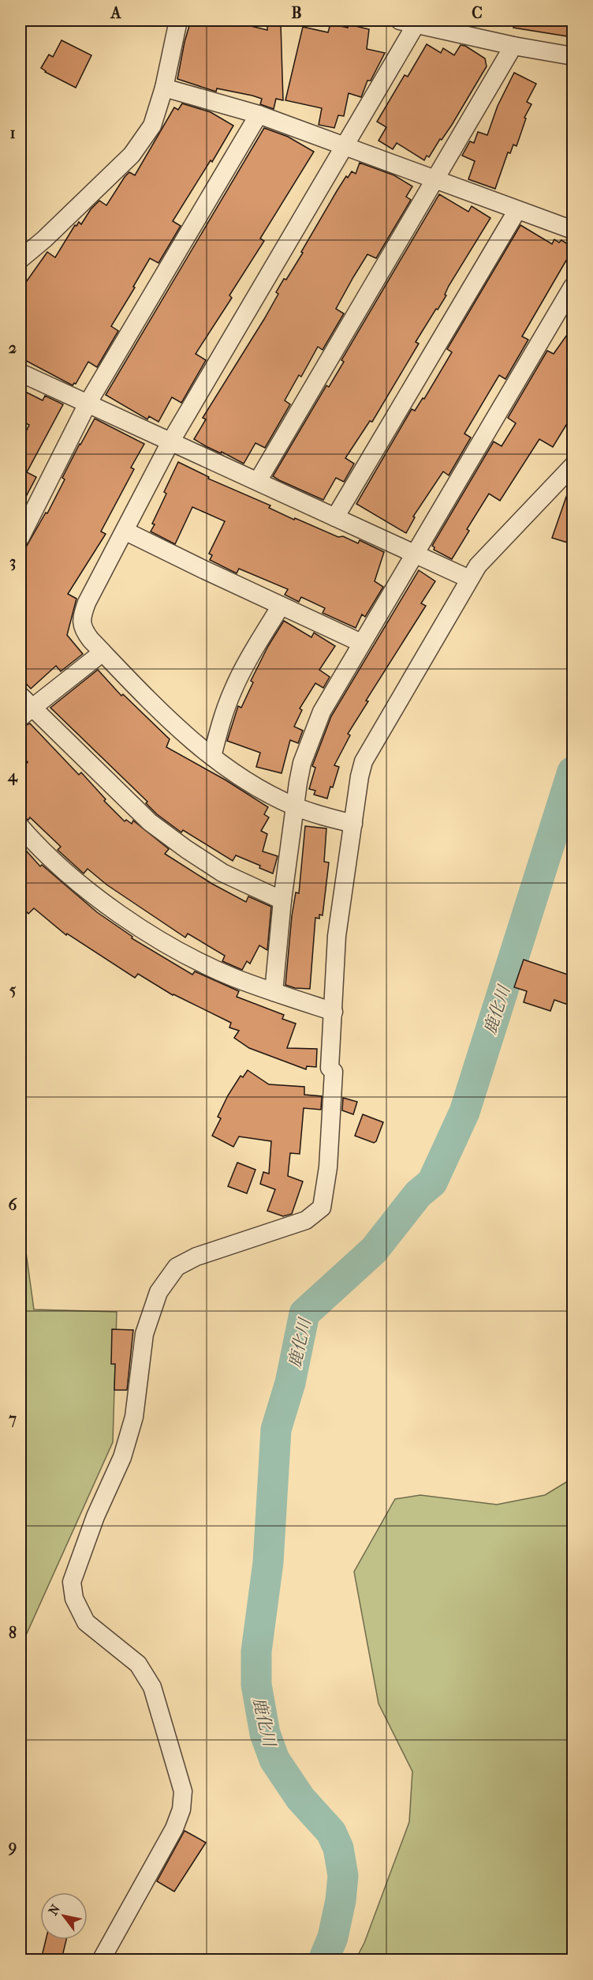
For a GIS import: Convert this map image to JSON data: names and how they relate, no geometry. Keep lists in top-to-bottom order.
{
  "water": ["鹿化川"],
  "north": "top left",
  "grid": {
    "columns": ["A", "B", "C"],
    "rows": [
      "1",
      "2",
      "3",
      "4",
      "5",
      "6",
      "7",
      "8",
      "9"
    ]
  }
}
